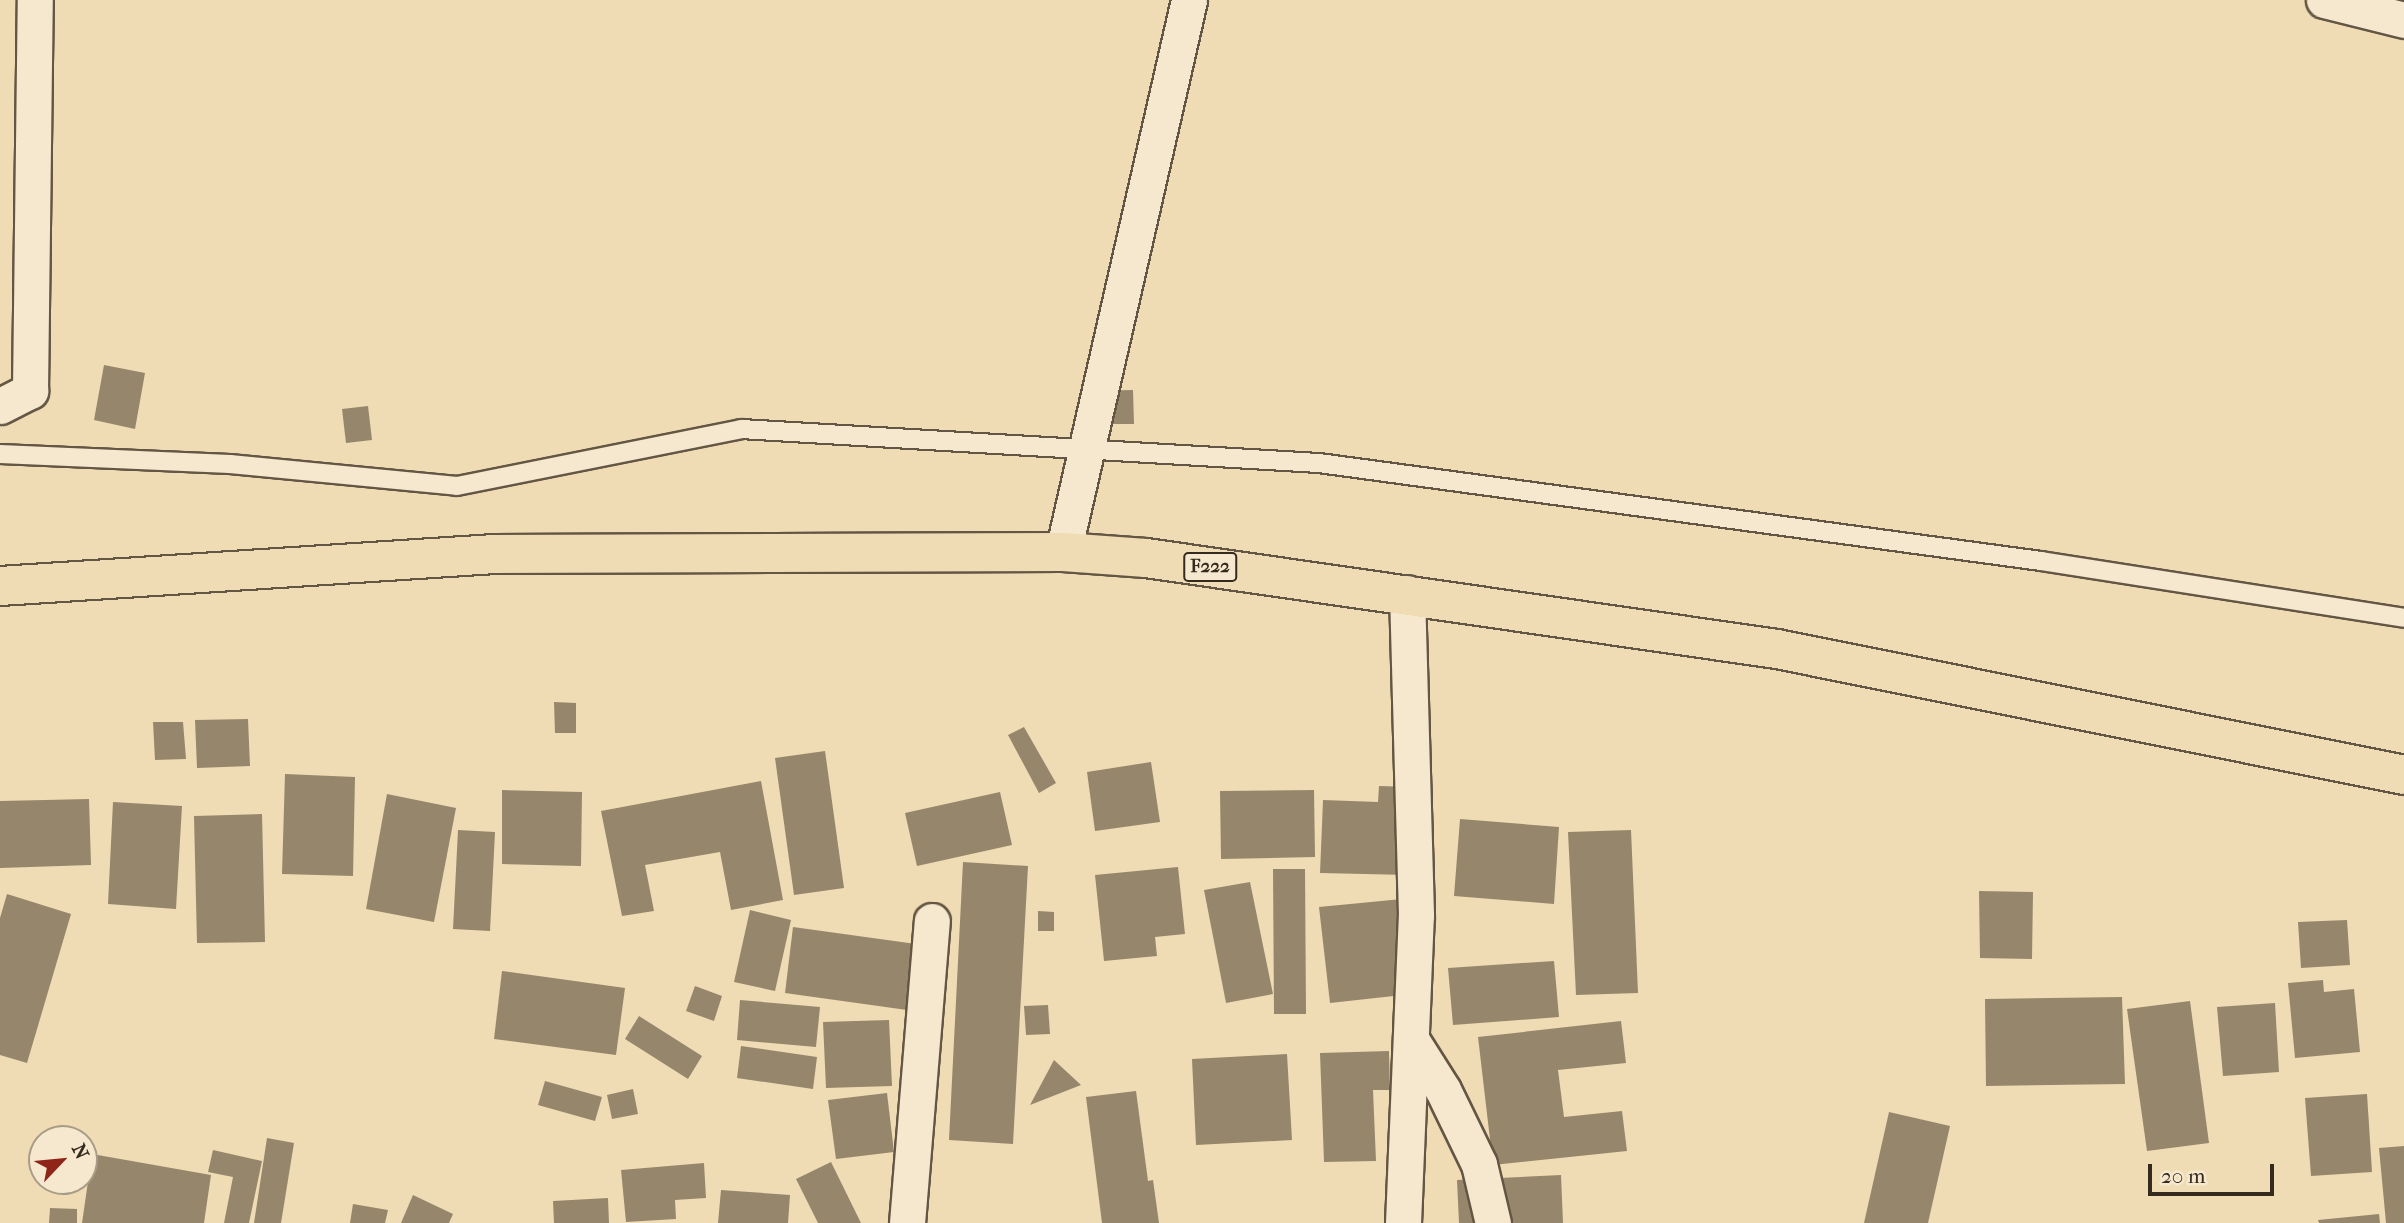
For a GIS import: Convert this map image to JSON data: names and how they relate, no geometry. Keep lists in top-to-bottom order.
{
  "streets": {
    "main road": ["F222"]
  },
  "scale_bar": "20 m",
  "north": "top right"
}
